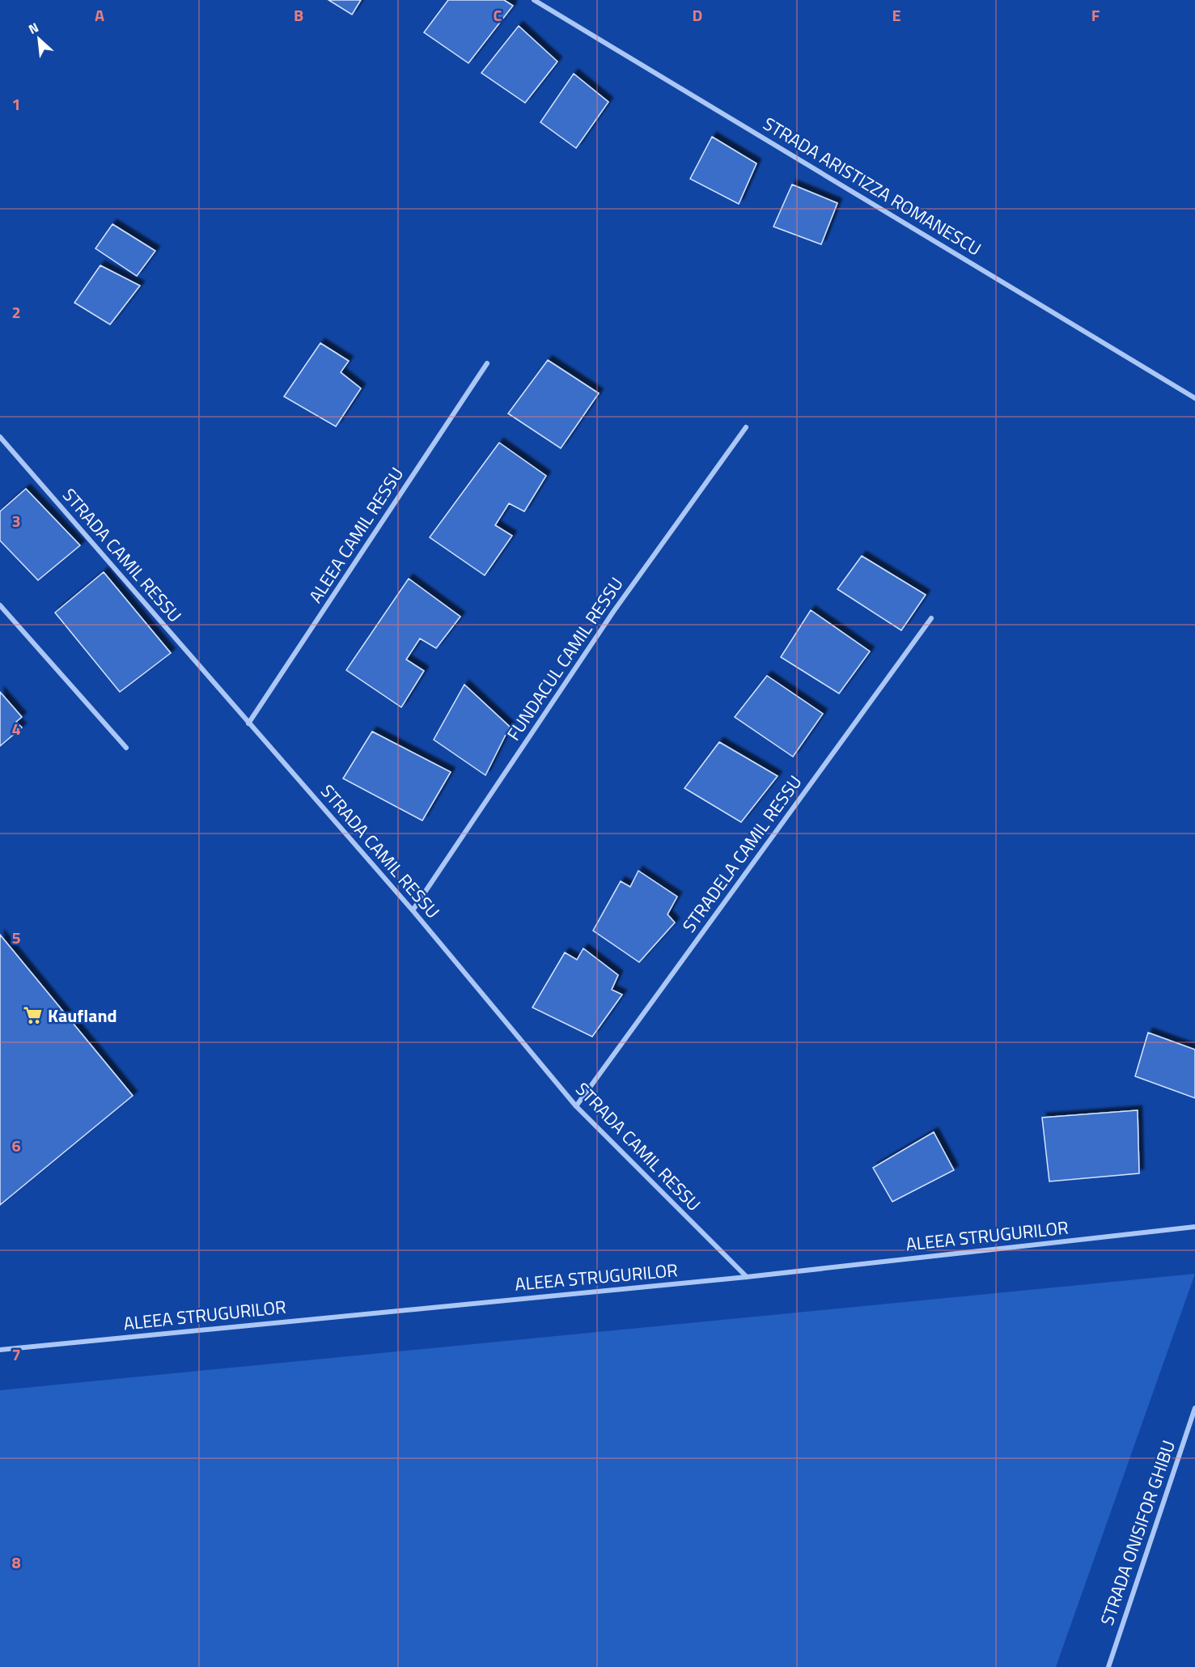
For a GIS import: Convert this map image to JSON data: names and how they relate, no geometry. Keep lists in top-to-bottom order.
{
  "streets": {
    "street": [
      "STRADA ARISTIZZA ROMANESCU",
      "ALEEA CAMIL RESSU",
      "STRADA CAMIL RESSU",
      "FUNDACUL CAMIL RESSU",
      "STRADELA CAMIL RESSU",
      "ALEEA STRUGURILOR",
      "STRADA ONISIFOR GHIBU"
    ]
  },
  "crossings": [
    ["ALEEA CAMIL RESSU", "STRADA CAMIL RESSU"],
    ["STRADA CAMIL RESSU", "FUNDACUL CAMIL RESSU"],
    ["STRADA CAMIL RESSU", "STRADELA CAMIL RESSU"],
    ["STRADA CAMIL RESSU", "ALEEA STRUGURILOR"]
  ],
  "places": {
    "supermarket": ["Kaufland"]
  },
  "north": "top left",
  "grid": {
    "columns": [
      "A",
      "B",
      "C",
      "D",
      "E",
      "F"
    ],
    "rows": [
      "1",
      "2",
      "3",
      "4",
      "5",
      "6",
      "7",
      "8"
    ]
  }
}
